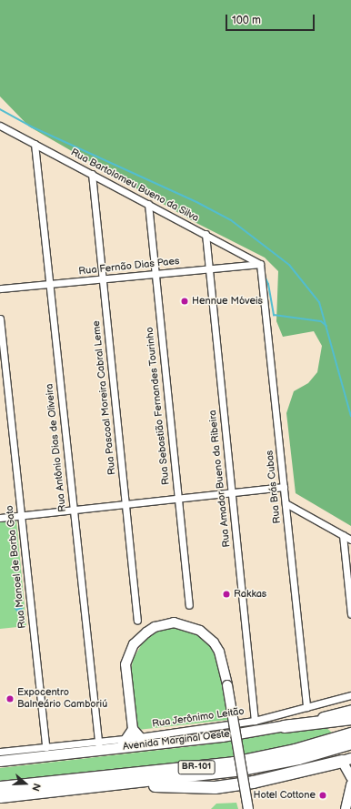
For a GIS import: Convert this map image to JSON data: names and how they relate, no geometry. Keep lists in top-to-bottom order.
{
  "streets": {
    "highway": ["BR-101"],
    "main road": ["Avenida Marginal Oeste"],
    "street": [
      "Rua Bartolomeu Bueno da Silva",
      "Rua Fernão Dias Paes",
      "Rua Pascoal Moreira Cabral Leme",
      "Rua Sebastião Fernandes Tourinho",
      "Rua Antônio Dias de Oliveira",
      "Rua Amador Bueno da Ribeira",
      "Rua Brás Cubas",
      "Rua Manoel de Borba Gato",
      "Rua Jerônimo Leitão"
    ]
  },
  "crossings": [
    ["Rua Bartolomeu Bueno da Silva", "Rua Fernão Dias Paes"],
    ["Rua Bartolomeu Bueno da Silva", "Rua Pascoal Moreira Cabral Leme"],
    ["Rua Bartolomeu Bueno da Silva", "Rua Sebastião Fernandes Tourinho"],
    ["Rua Bartolomeu Bueno da Silva", "Rua Antônio Dias de Oliveira"],
    ["Rua Bartolomeu Bueno da Silva", "Rua Amador Bueno da Ribeira"],
    ["Rua Bartolomeu Bueno da Silva", "Rua Brás Cubas"],
    ["Rua Fernão Dias Paes", "Rua Pascoal Moreira Cabral Leme"],
    ["Rua Fernão Dias Paes", "Rua Sebastião Fernandes Tourinho"],
    ["Rua Fernão Dias Paes", "Rua Antônio Dias de Oliveira"],
    ["Rua Fernão Dias Paes", "Rua Amador Bueno da Ribeira"],
    ["Rua Fernão Dias Paes", "Rua Brás Cubas"],
    ["Rua Antônio Dias de Oliveira", "Rua Jerônimo Leitão"],
    ["Rua Antônio Dias de Oliveira", "Avenida Marginal Oeste"],
    ["Rua Amador Bueno da Ribeira", "Rua Jerônimo Leitão"],
    ["Rua Brás Cubas", "Rua Jerônimo Leitão"],
    ["Rua Manoel de Borba Gato", "Rua Jerônimo Leitão"],
    ["Rua Jerônimo Leitão", "Avenida Marginal Oeste"]
  ],
  "places": [
    "Hennue Móveis",
    "Rakkas",
    "Expocentro Balneário Camboriú",
    "Hotel Cottone"
  ],
  "scale_bar": "100 m",
  "north": "right"
}
